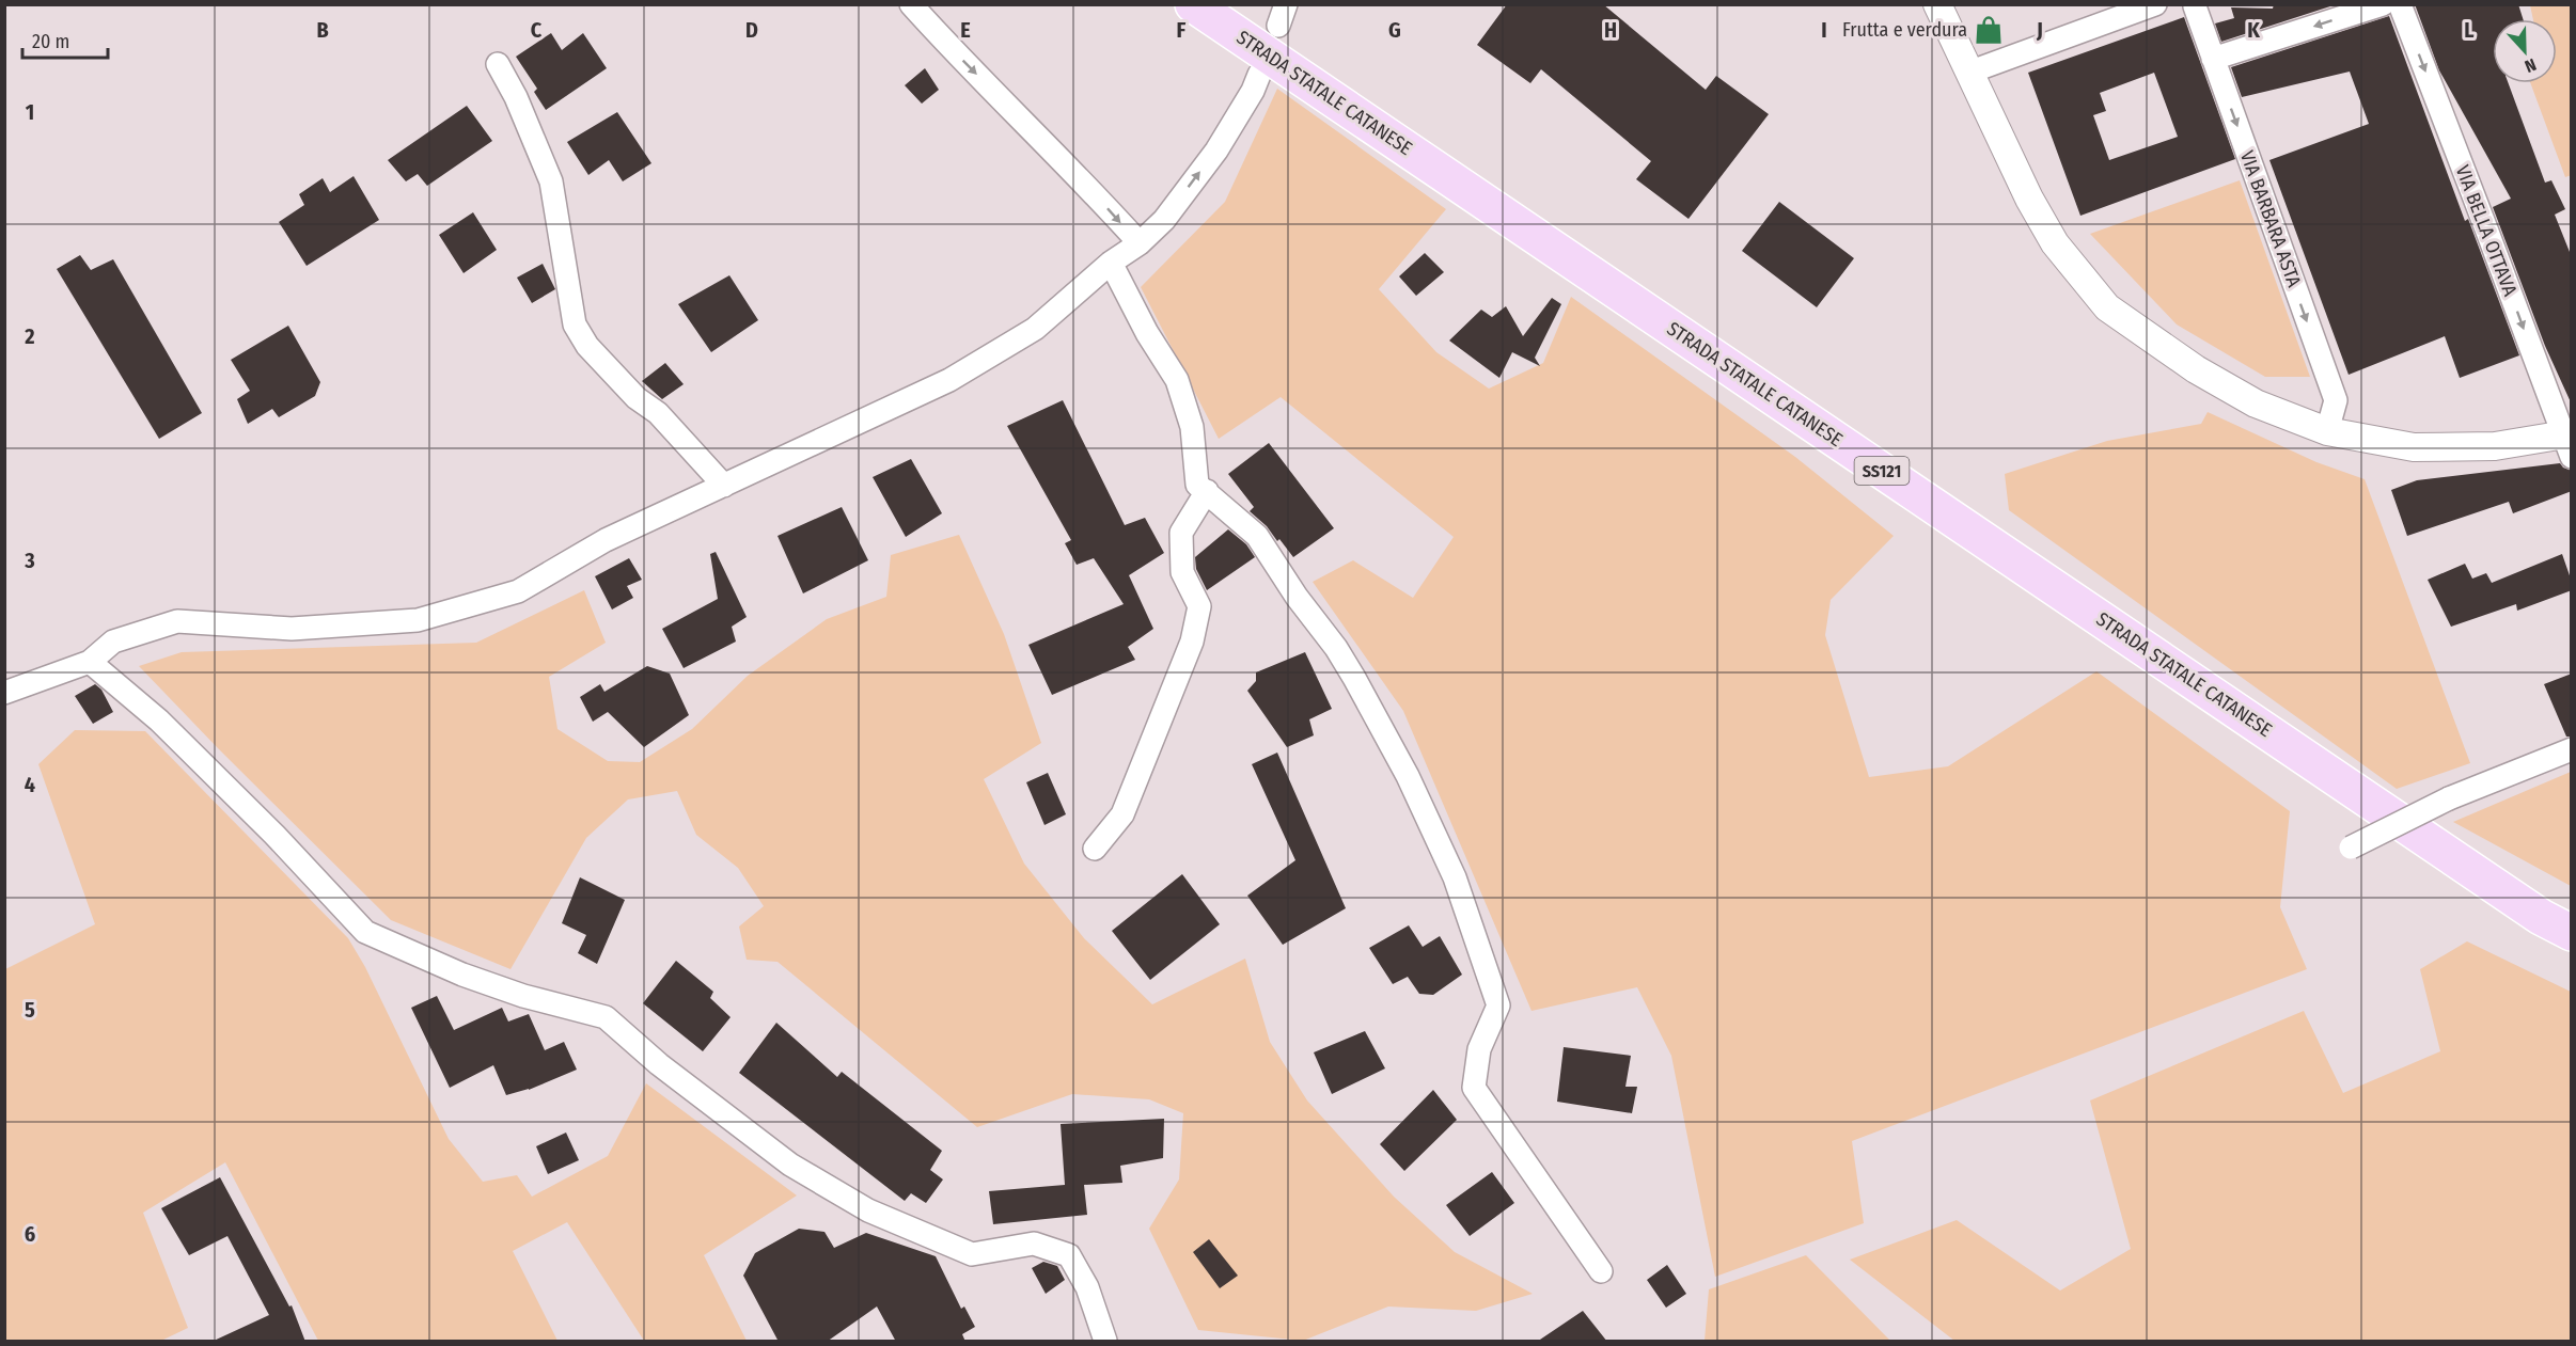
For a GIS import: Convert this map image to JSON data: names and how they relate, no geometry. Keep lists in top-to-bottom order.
{
  "streets": {
    "main road": ["STRADA STATALE CATANESE", "SS121"],
    "street": ["VIA BARBARA ASTA", "VIA BELLA OTTAVA"]
  },
  "one_way": ["VIA BARBARA ASTA", "VIA BELLA OTTAVA"],
  "places": {
    "shop": ["Frutta e verdura"]
  },
  "scale_bar": "20 m",
  "north": "bottom",
  "grid": {
    "columns": [
      "B",
      "C",
      "D",
      "E",
      "F",
      "G",
      "H",
      "I",
      "J",
      "K",
      "L"
    ],
    "rows": [
      "1",
      "2",
      "3",
      "4",
      "5",
      "6"
    ]
  }
}
